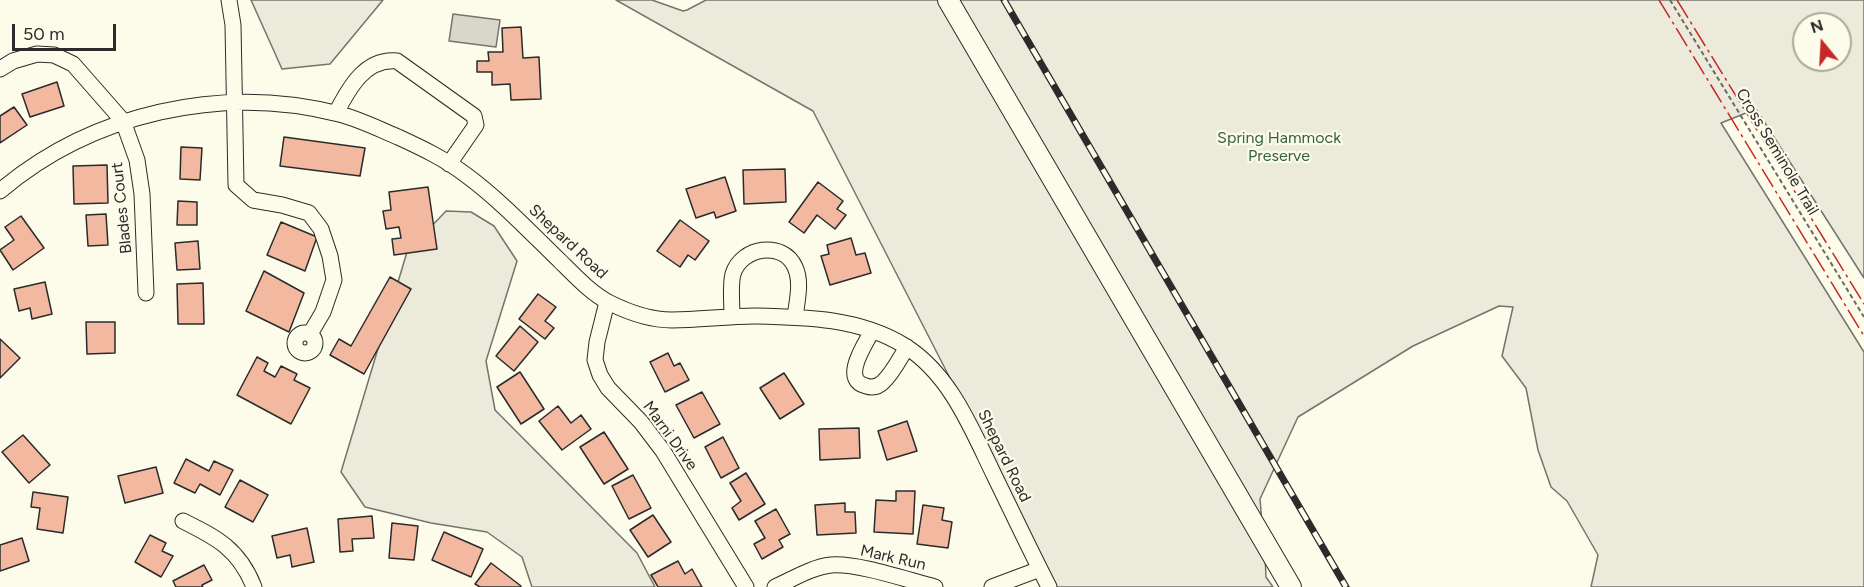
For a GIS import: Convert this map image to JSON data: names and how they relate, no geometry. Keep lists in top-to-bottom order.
{
  "streets": {
    "street": [
      "Blades Court",
      "Shepard Road",
      "Marni Drive",
      "Mark Run"
    ],
    "path": ["Cross Seminole Trail"]
  },
  "crossings": [
    ["Blades Court", "Shepard Road"],
    ["Shepard Road", "Marni Drive"]
  ],
  "parks": ["Spring Hammock Preserve"],
  "scale_bar": "50 m",
  "north": "top"
}
